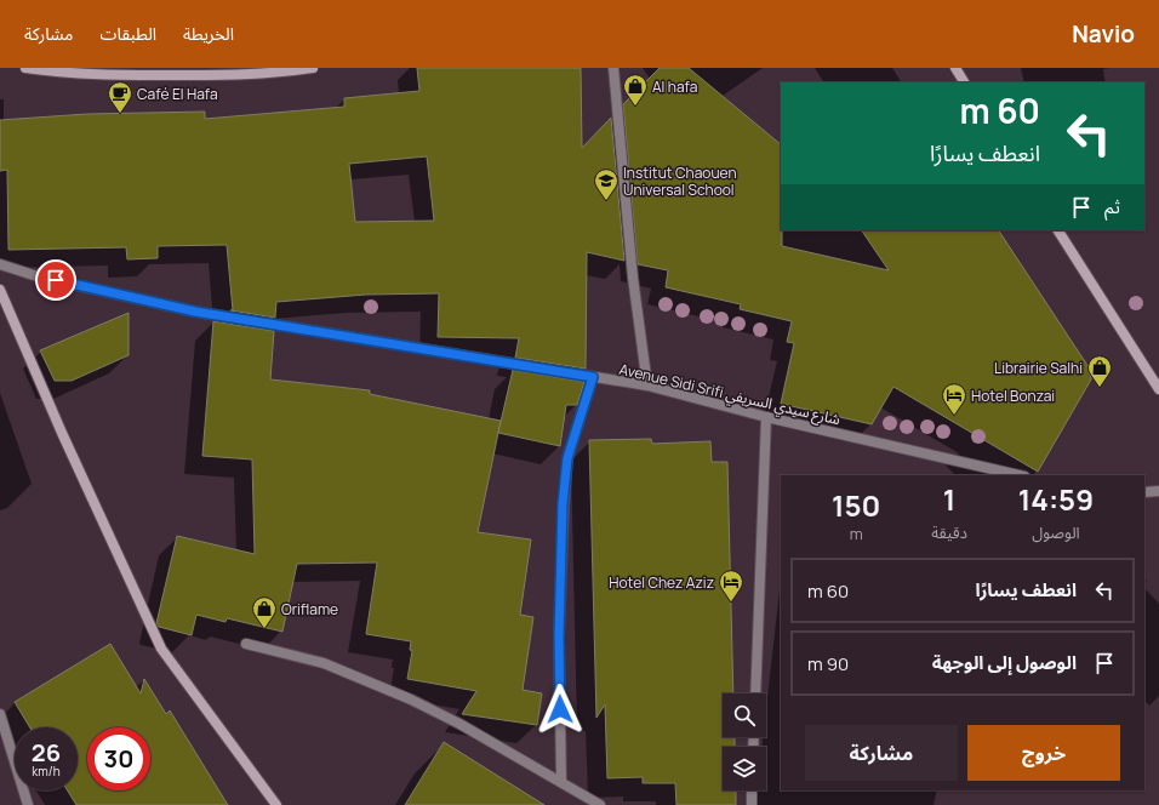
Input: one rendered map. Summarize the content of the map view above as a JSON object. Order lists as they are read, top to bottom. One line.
{"streets":{"street":["Avenue Sidi Srifi شارع سيدي السريفي"]},"places":{"shop":["Al hafa","Librairie Salhi","Oriflame"],"cafe":["Café El Hafa"],"school or university":["Institut Chaouen Universal School"],"hotel":["Hotel Bonzai","Hotel Chez Aziz"]},"page":{"header":"Navio","nav":["الخريطة","الطبقات","مشاركة"],"turn":["60 m","انعطف يسارًا"],"then":"ثم","eta":["14:59","الوصول","1","دقيقة","150","m"],"list":[{"name":"انعطف يسارًا","value":"60 m"},{"name":"الوصول إلى الوجهة","value":"90 m"}],"buttons":["خروج","مشاركة"],"speed":"26 km/h","limit":"30"}}
